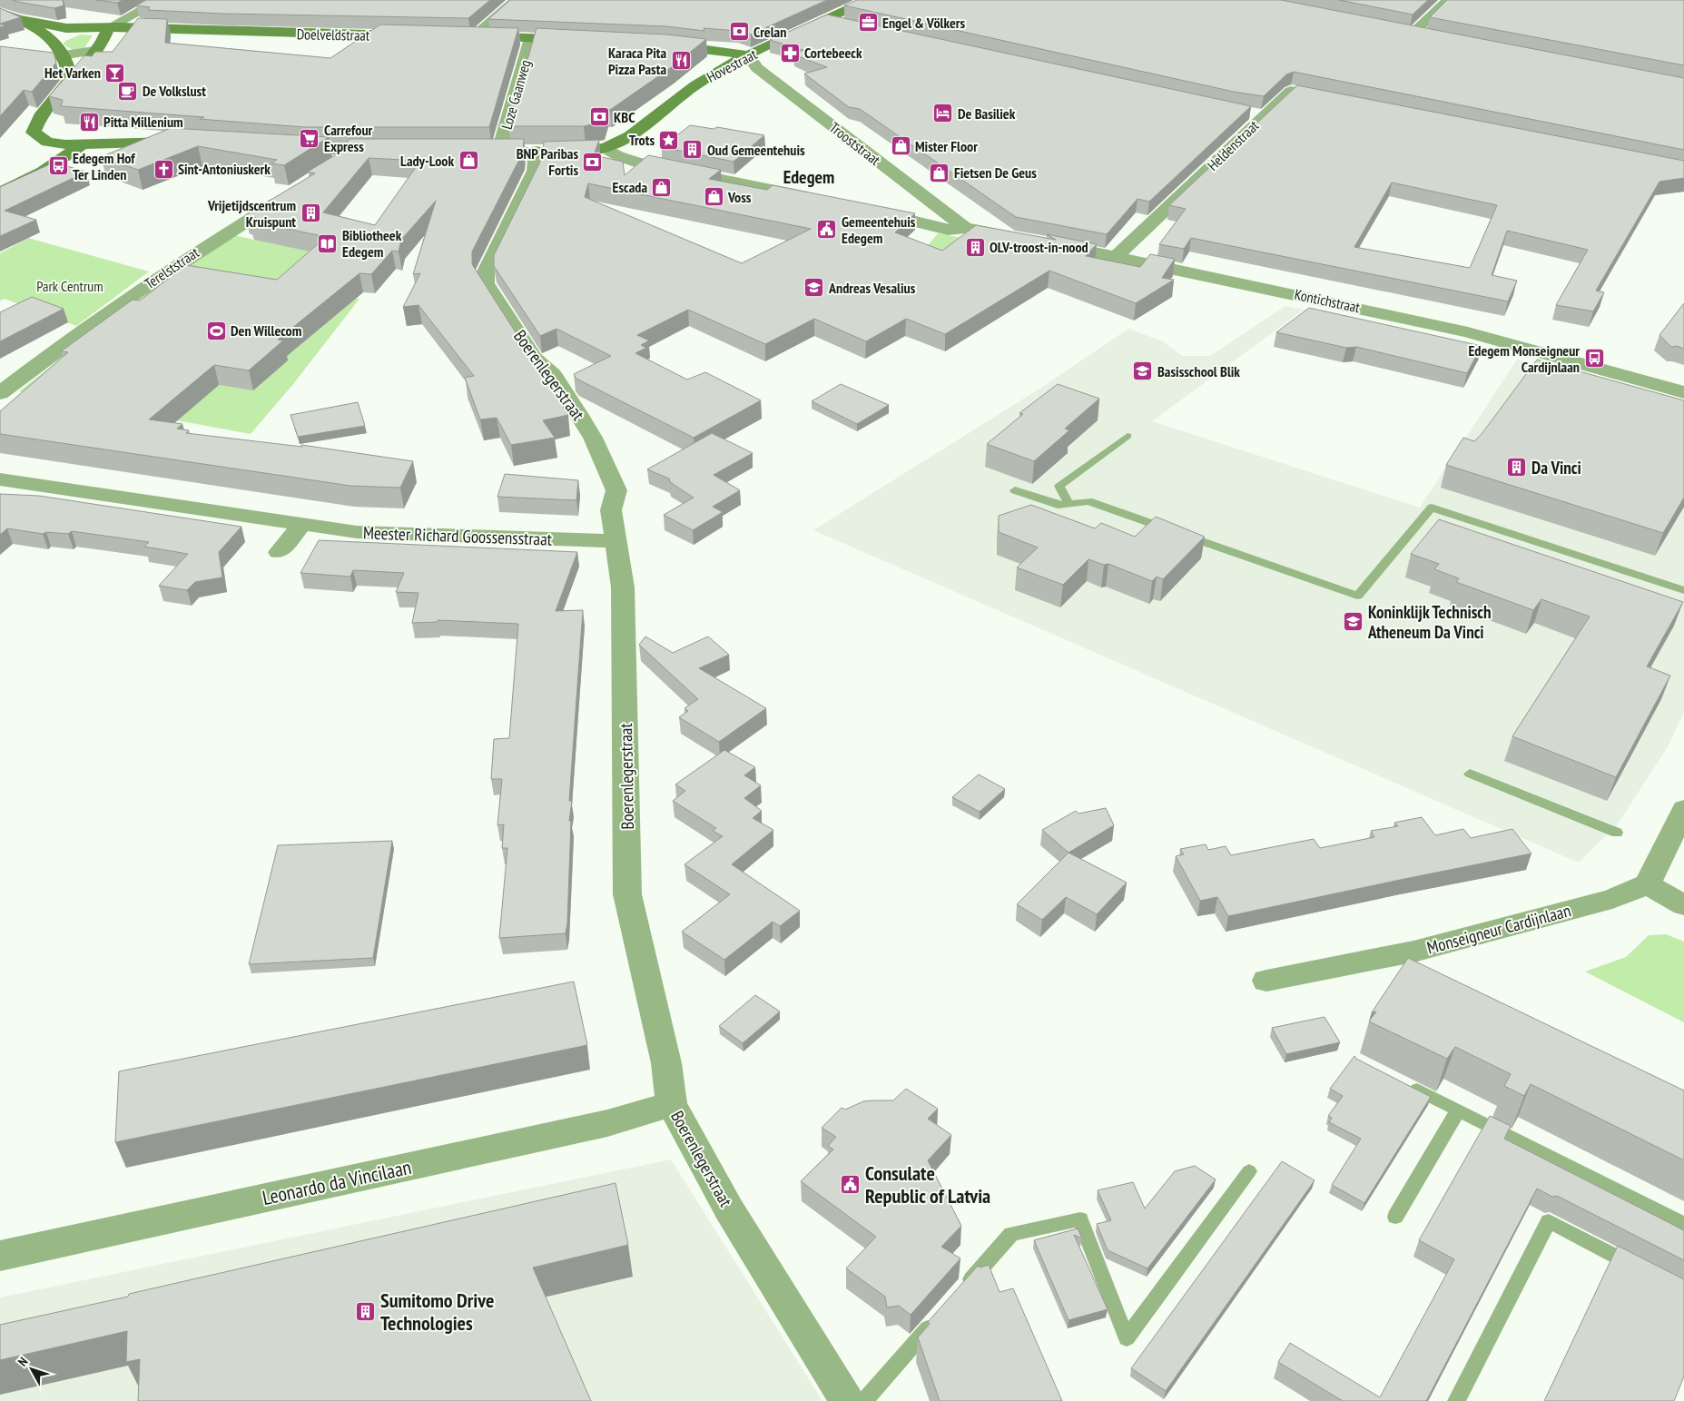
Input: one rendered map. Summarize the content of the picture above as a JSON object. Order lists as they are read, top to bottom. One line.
{"streets":{"street":["Doelveldstraat","Hovestraat","Loze Gaanweg","Trooststraat","Heldenstraat","Terelststraat","Kontichstraat","Boerenlegerstraat","Meester Richard Goossensstraat","Monseigneur Cardijnlaan","Leonardo da Vincilaan"]},"crossings":[["Hovestraat","Loze Gaanweg"],["Hovestraat","Trooststraat"],["Hovestraat","Boerenlegerstraat"],["Heldenstraat","Kontichstraat"],["Boerenlegerstraat","Meester Richard Goossensstraat"],["Boerenlegerstraat","Leonardo da Vincilaan"]],"districts":["Edegem"],"parks":["Park Centrum"],"places":{"office":["Engel & Völkers"],"bank":["Crelan","KBC","BNP Paribas Fortis"],"pharmacy":["Cortebeeck"],"restaurant":["Karaca Pita Pizza Pasta","Pitta Millenium"],"bar":["Het Varken"],"cafe":["De Volkslust"],"hotel":["De Basiliek"],"supermarket":["Carrefour Express"],"place":["Trots"],"shop":["Mister Floor","Lady-Look","Fietsen De Geus","Escada","Voss"],"building":["Oud Gemeentehuis","Vrijetijdscentrum Kruispunt","OLV-troost-in-nood","Da Vinci","Sumitomo Drive Technologies"],"bus stop":["Edegem Hof Ter Linden","Edegem Monseigneur Cardijnlaan"],"church":["Sint-Antoniuskerk"],"public building":["Gemeentehuis Edegem","Consulate Republic of Latvia"],"library":["Bibliotheek Edegem"],"school or university":["Andreas Vesalius","Basisschool Blik","Koninklijk Technisch Atheneum Da Vinci"],"sports":["Den Willecom"]},"north":"top left"}
